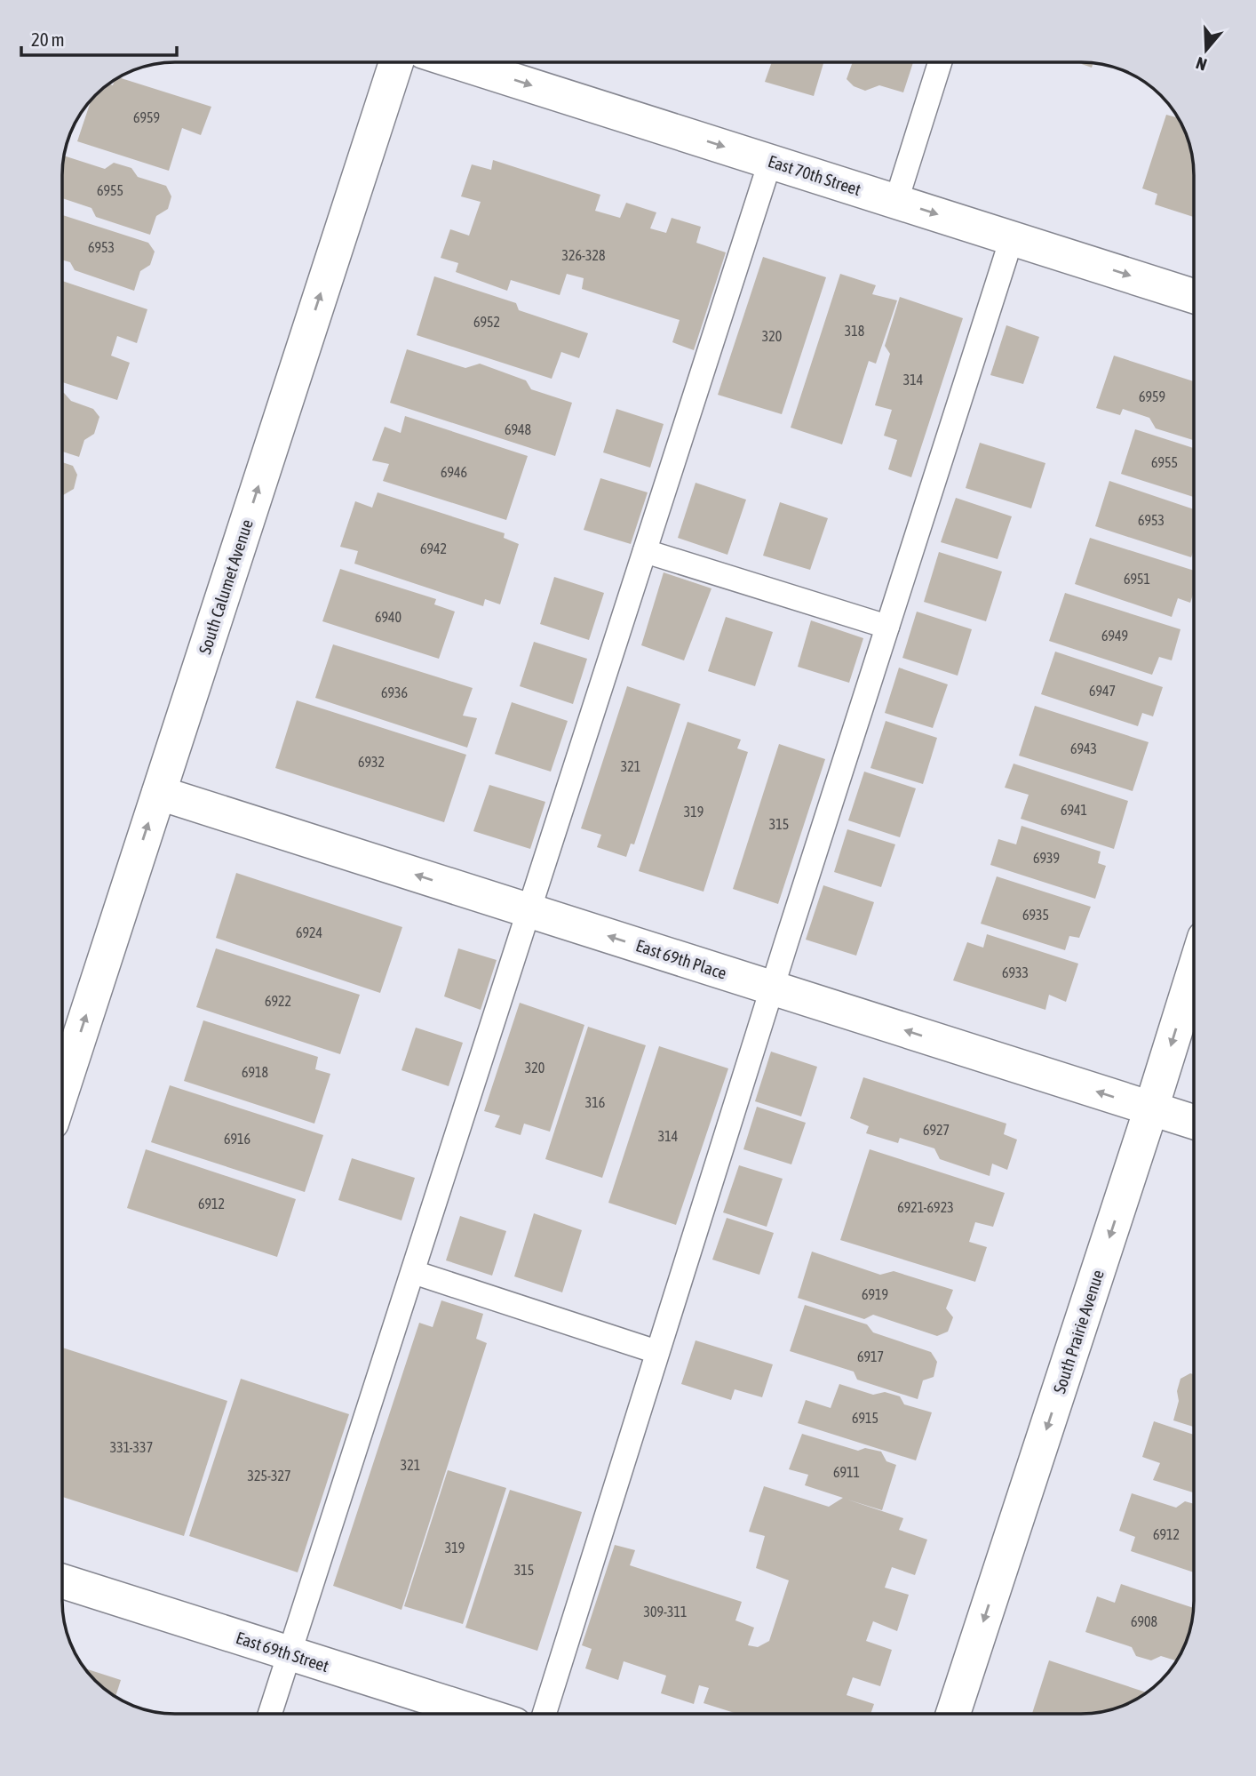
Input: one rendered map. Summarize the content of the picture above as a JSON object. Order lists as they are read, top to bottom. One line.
{"streets":{"street":["East 70th Street","South Calumet Avenue","East 69th Place","South Prairie Avenue","East 69th Street"]},"crossings":[["South Calumet Avenue","East 69th Place"],["East 69th Place","South Prairie Avenue"]],"one_way":["East 70th Street","South Calumet Avenue","East 69th Place","South Prairie Avenue"],"house_numbers":["6959","6955","6953","326-328","6952","318","320","314","6959","6948","6955","6946","6953","6942","6951","6940","6949","6947","6936","6943","6932","321","6941","319","315","6939","6935","6924","6933","6922","320","6918","316","6927","314","6916","6912","6921-6923","6919","6917","6915","331-337","321","6911","325-327","6912","319","315","309-311","6908"],"scale_bar":"20 m","north":"bottom"}
